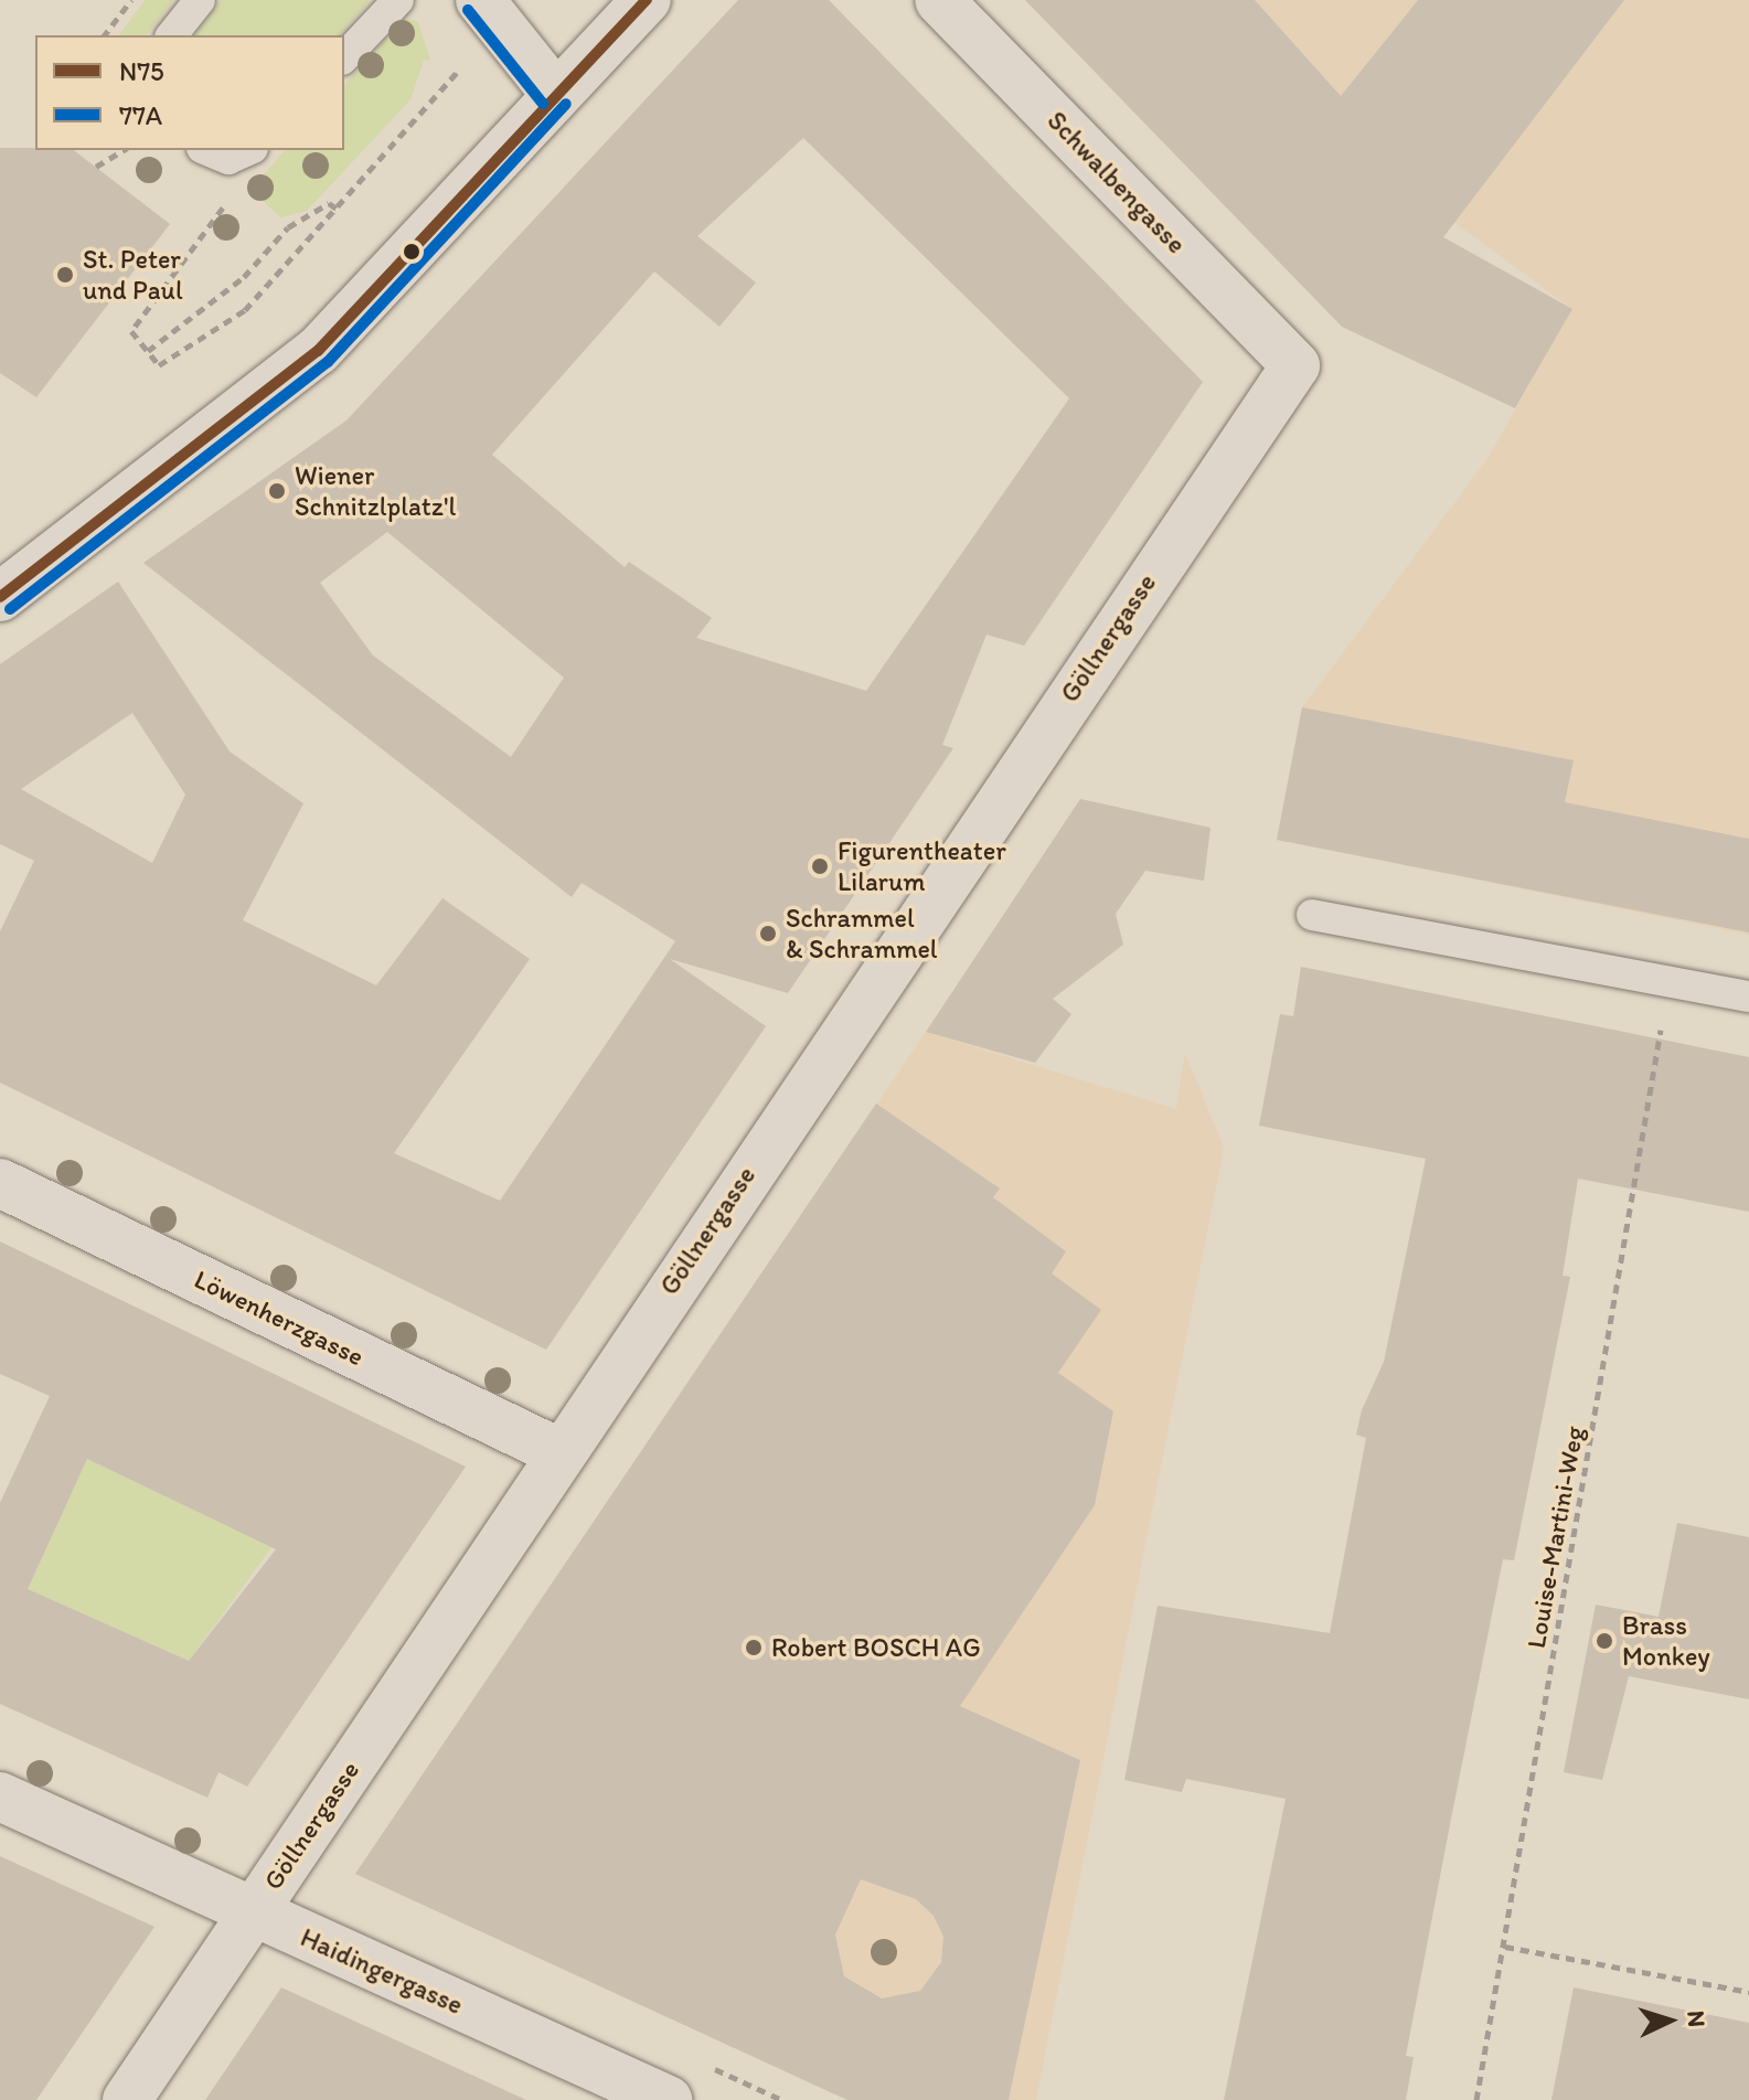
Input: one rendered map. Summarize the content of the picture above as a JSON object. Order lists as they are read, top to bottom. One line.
{"streets":{"street":["Schwalbengasse","Göllnergasse","Löwenherzgasse","Haidingergasse"],"path":["Louise-Martini-Weg"]},"crossings":[["Schwalbengasse","Göllnergasse"],["Göllnergasse","Löwenherzgasse"],["Göllnergasse","Haidingergasse"]],"places":["St. Peter und Paul","Wiener Schnitzlplatz'l","Figurentheater Lilarum","Schrammel & Schrammel","Brass Monkey","Robert BOSCH AG"],"lines":["transit line N75","transit line 77A"],"legend":["N75","77A"],"north":"right"}
